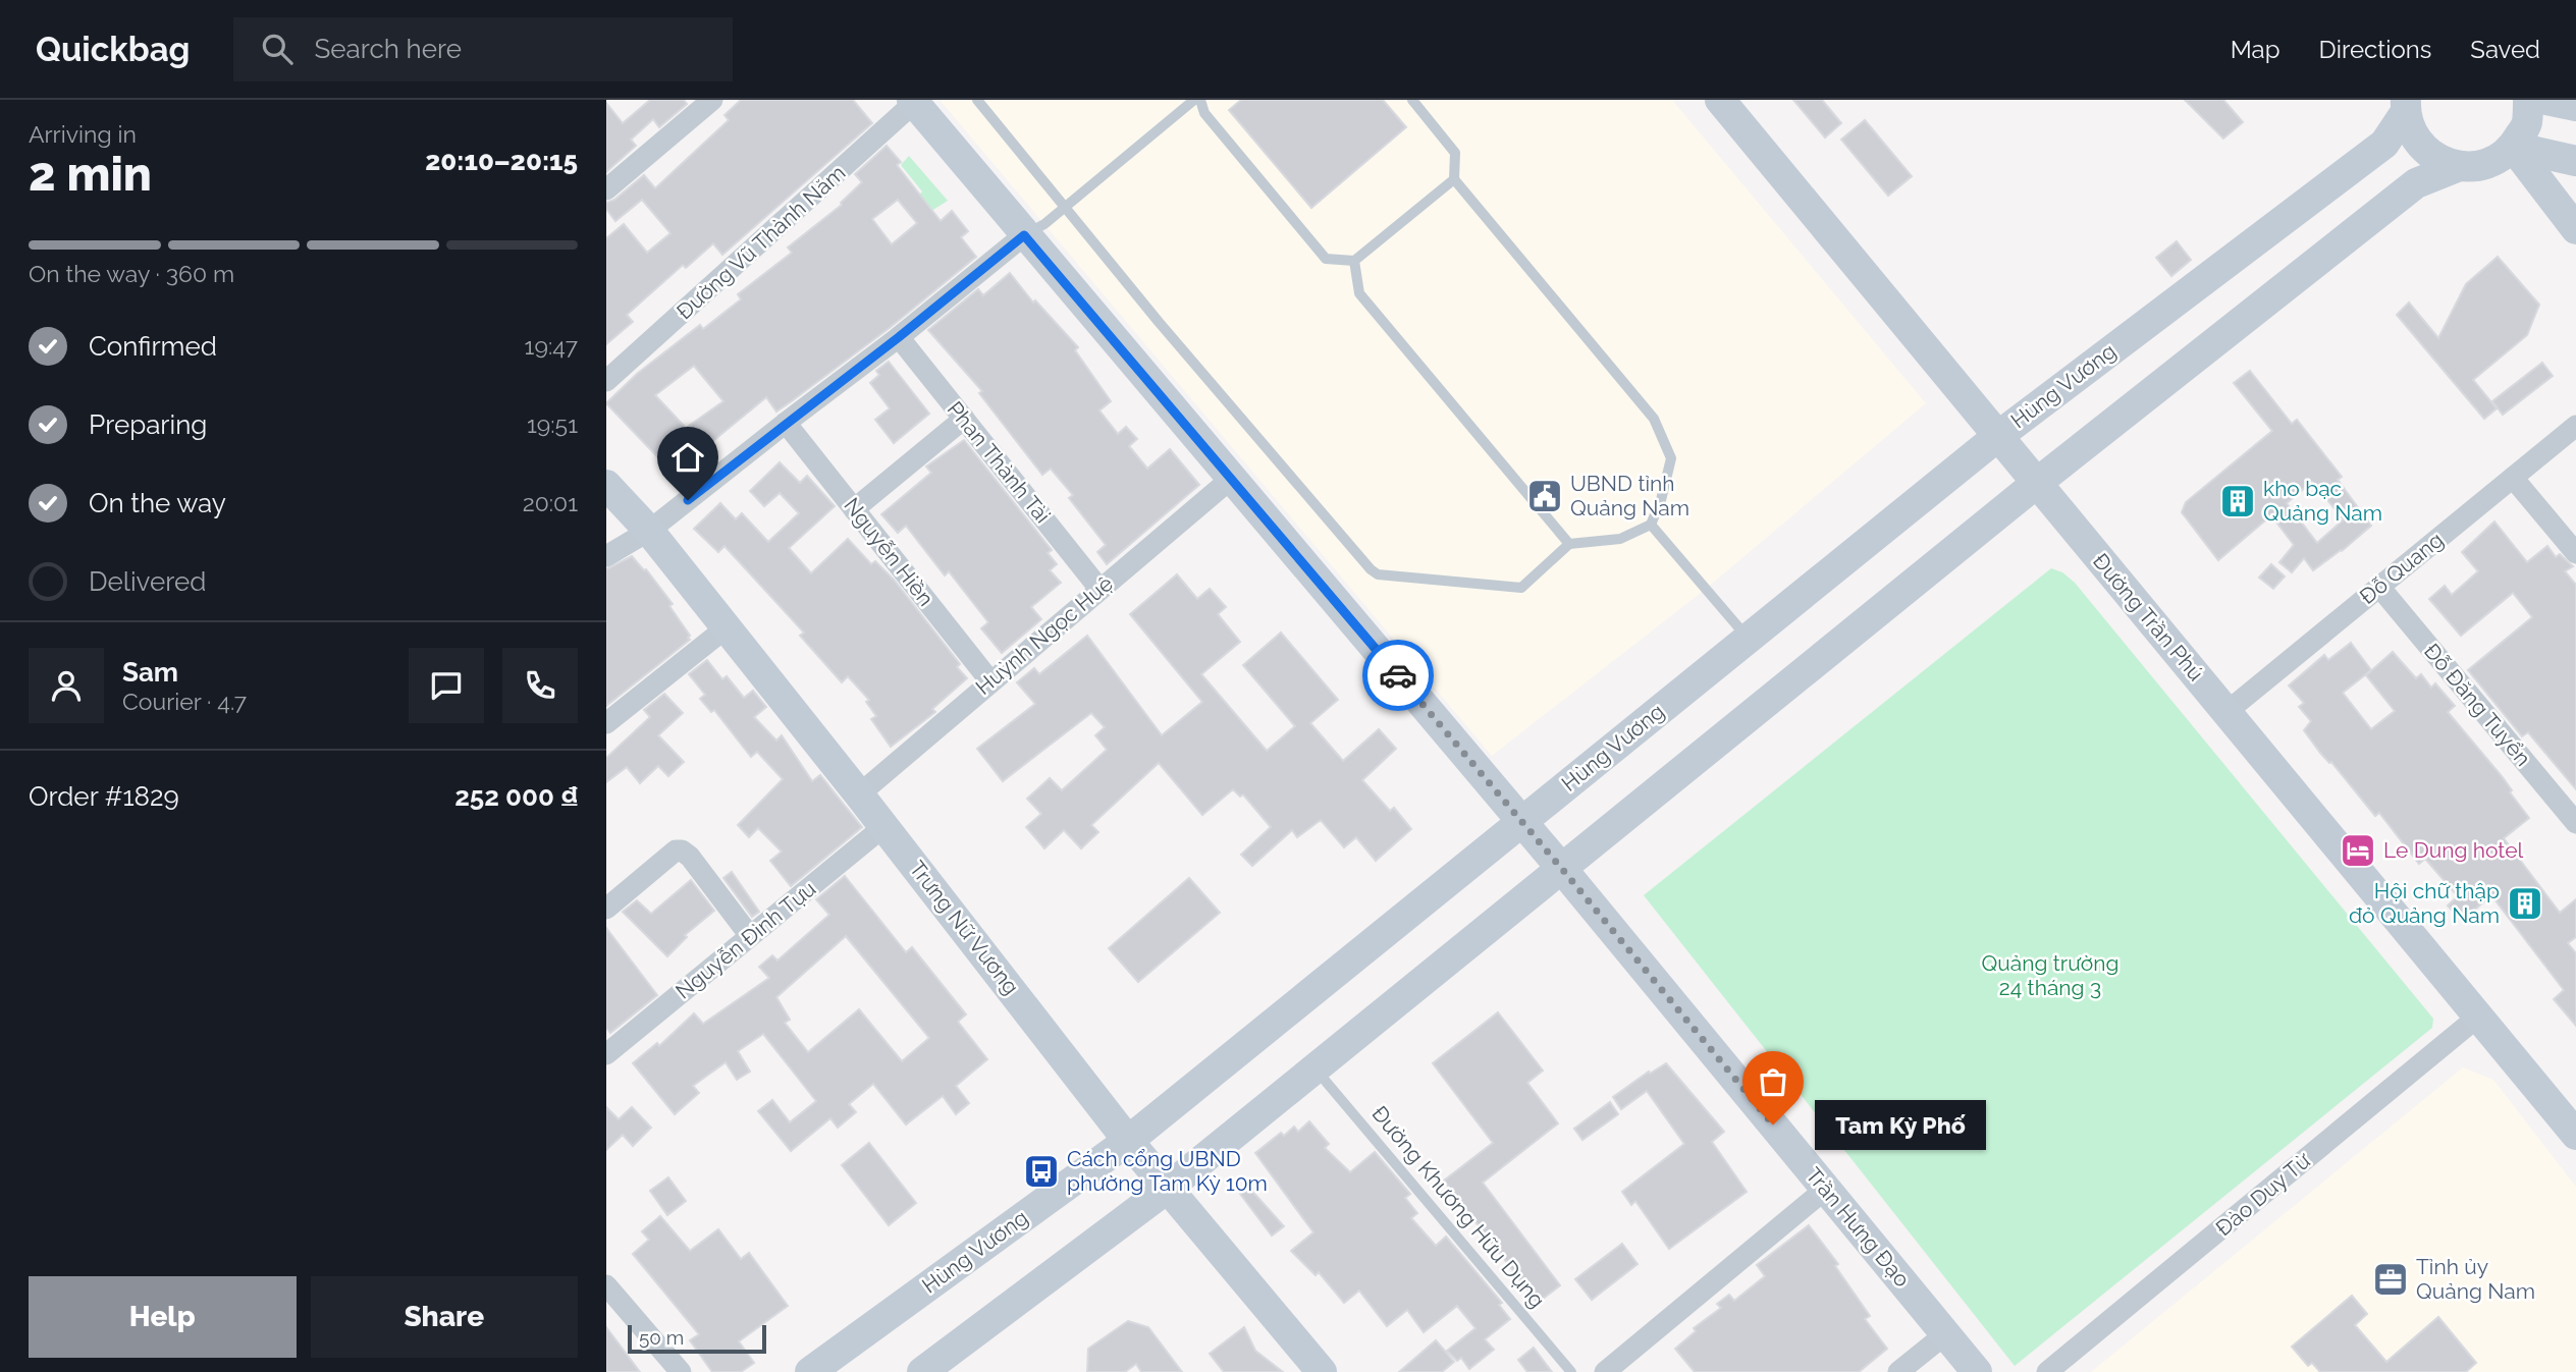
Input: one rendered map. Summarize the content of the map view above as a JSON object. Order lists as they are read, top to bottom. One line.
{"streets":{"main road":["Hùng Vương","Đường Trần Phú","Trưng Nữ Vương","Trần Hưng Đạo"],"street":["Đường Vũ Thành Năm","Phan Thành Tài","Nguyễn Hiền","Đỗ Quang","Huỳnh Ngọc Huệ","Đỗ Đăng Tuyển","Nguyễn Đình Tựu","Đào Duy Từ"],"lane":["Đường Khương Hữu Dụng"]},"crossings":[["Đường Vũ Thành Năm","Trần Hưng Đạo"],["Hùng Vương","Đường Trần Phú"],["Hùng Vương","Trưng Nữ Vương"],["Hùng Vương","Trần Hưng Đạo"],["Phan Thành Tài","Huỳnh Ngọc Huệ"],["Nguyễn Hiền","Huỳnh Ngọc Huệ"],["Đỗ Quang","Đường Trần Phú"],["Đỗ Quang","Đỗ Đăng Tuyển"],["Đường Trần Phú","Đào Duy Từ"],["Huỳnh Ngọc Huệ","Trưng Nữ Vương"],["Huỳnh Ngọc Huệ","Trần Hưng Đạo"],["Trưng Nữ Vương","Nguyễn Đình Tựu"]],"parks":["Quảng trường 24 tháng 3"],"places":{"public building":["UBND tỉnh Quảng Nam"],"building":["kho bạc Quảng Nam","Hội chữ thập đỏ Quảng Nam"],"hotel":["Le Dung hotel"],"other":["Tam Kỳ Phố"],"bus stop":["Cách cổng UBND phường Tam Kỳ 10m"],"office":["Tỉnh ủy Quảng Nam"]},"scale_bar":"50 m","page":{"header":"Quickbag","search":"Search here","nav":["Map","Directions","Saved"],"heading":["2 min","Arriving in","20:10–20:15"],"panel":["Sam","Courier · 4.7","Order #1829","252 000 ₫"],"bar":"On the way · 360 m","list":[["Confirmed","19:47"],["Preparing","19:51"],["On the way","20:01"],"Delivered"],"bubble":"Tam Kỳ Phố","buttons":["Help","Share"],"scale":"50 m"}}
